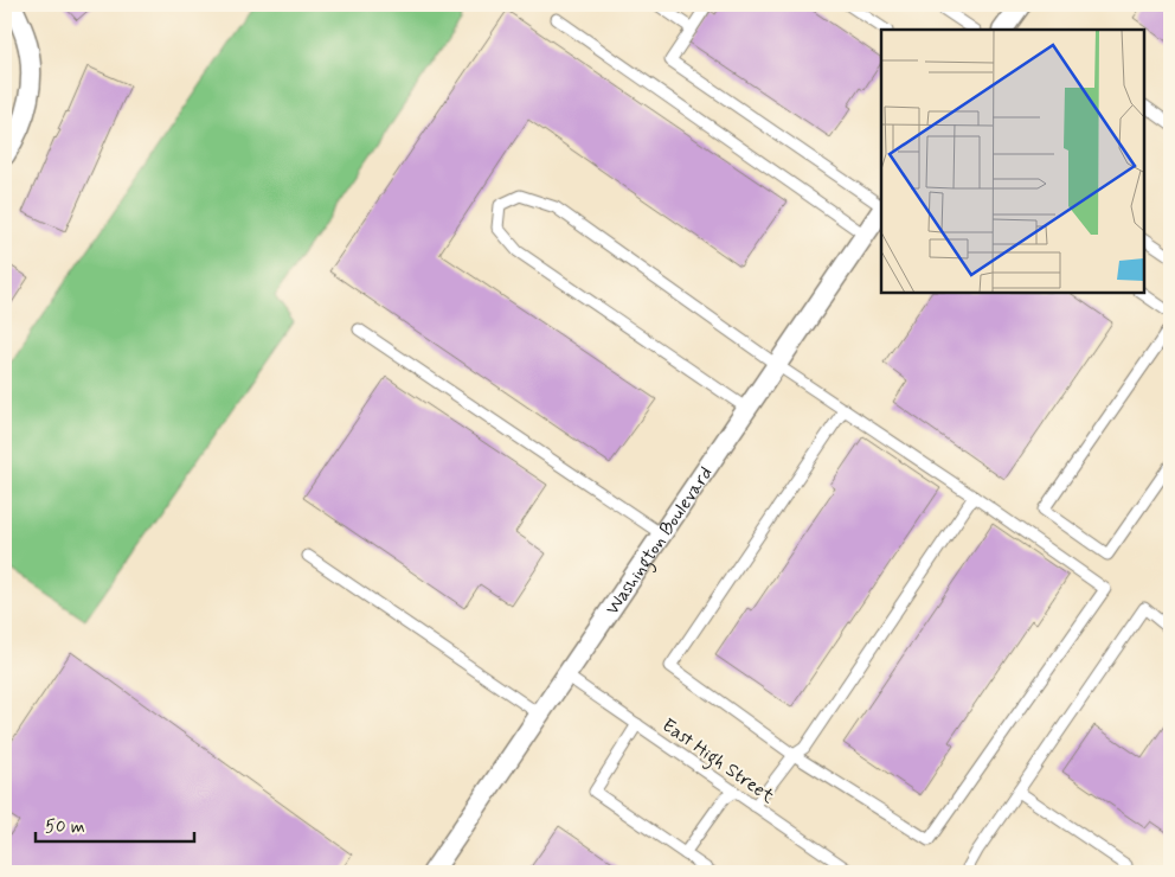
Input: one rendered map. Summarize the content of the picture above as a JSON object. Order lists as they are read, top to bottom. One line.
{"streets":{"street":["Washington Boulevard"],"lane":["East High Street"]},"crossings":[["Washington Boulevard","East High Street"]],"scale_bar":"50 m"}
